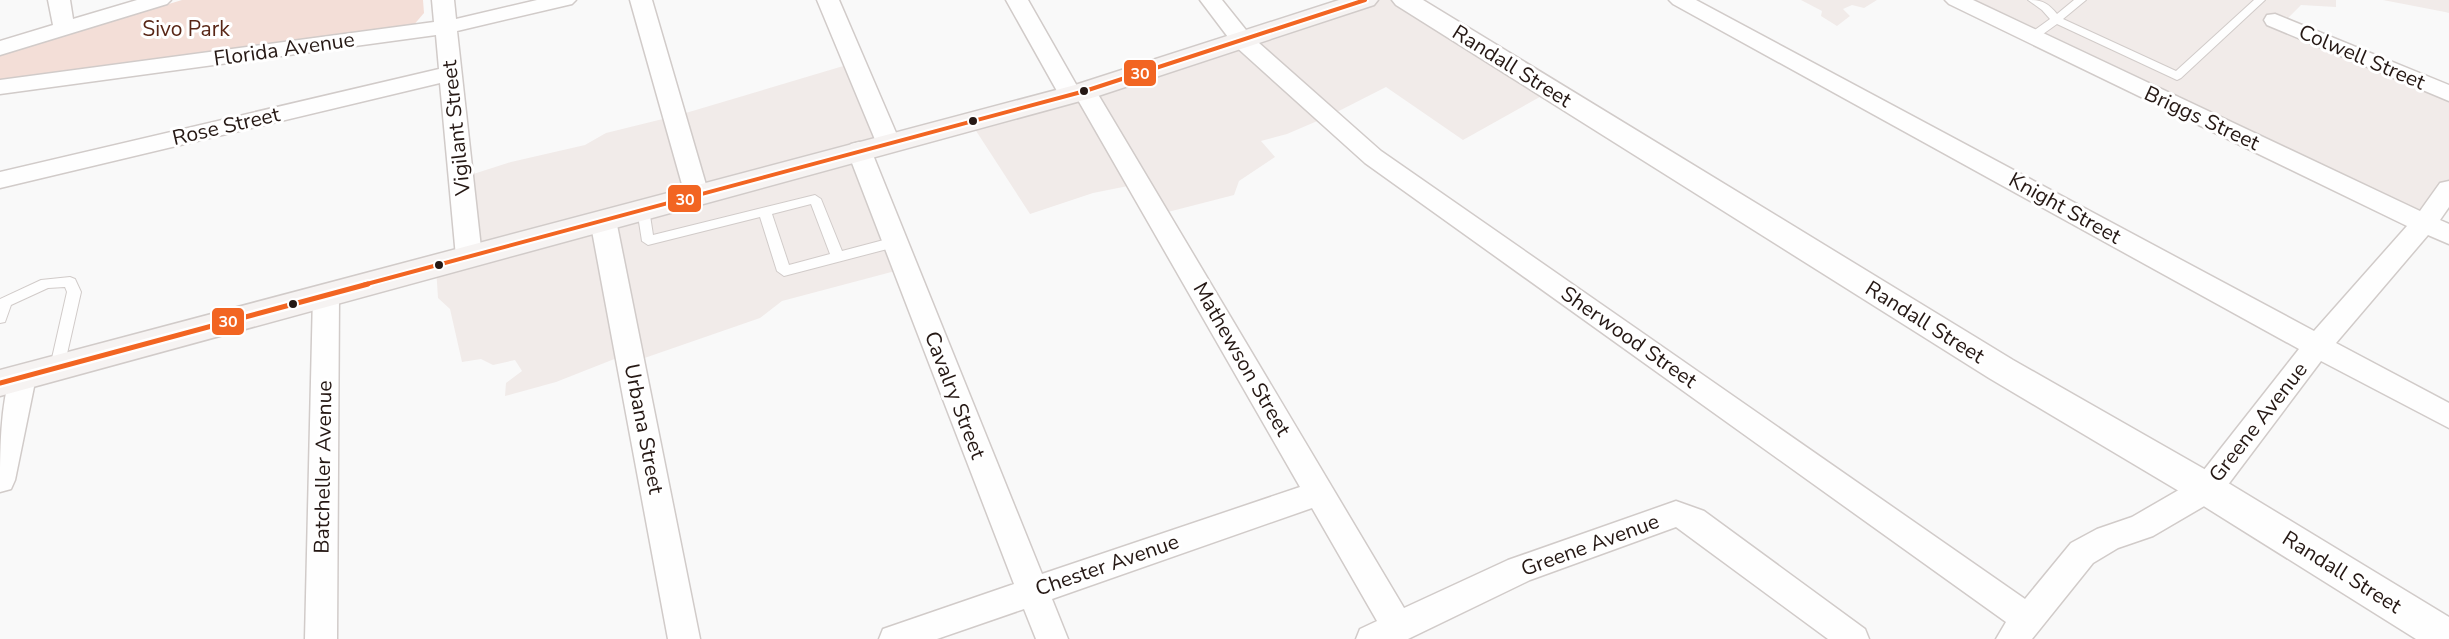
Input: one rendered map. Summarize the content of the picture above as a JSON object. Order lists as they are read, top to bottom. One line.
{"streets":{"street":["Florida Avenue","Colwell Street","Randall Street","Briggs Street","Rose Street","Vigilant Street","Knight Street","Sherwood Street","Mathewson Street","Cavalry Street","Greene Avenue","Urbana Street","Batcheller Avenue","Chester Avenue"]},"crossings":[["Florida Avenue","Vigilant Street"],["Randall Street","Greene Avenue"],["Briggs Street","Greene Avenue"],["Rose Street","Vigilant Street"],["Knight Street","Greene Avenue"],["Sherwood Street","Greene Avenue"],["Mathewson Street","Greene Avenue"],["Mathewson Street","Chester Avenue"],["Cavalry Street","Chester Avenue"]],"parks":["Sivo Park"],"lines":["transit line 30"]}
